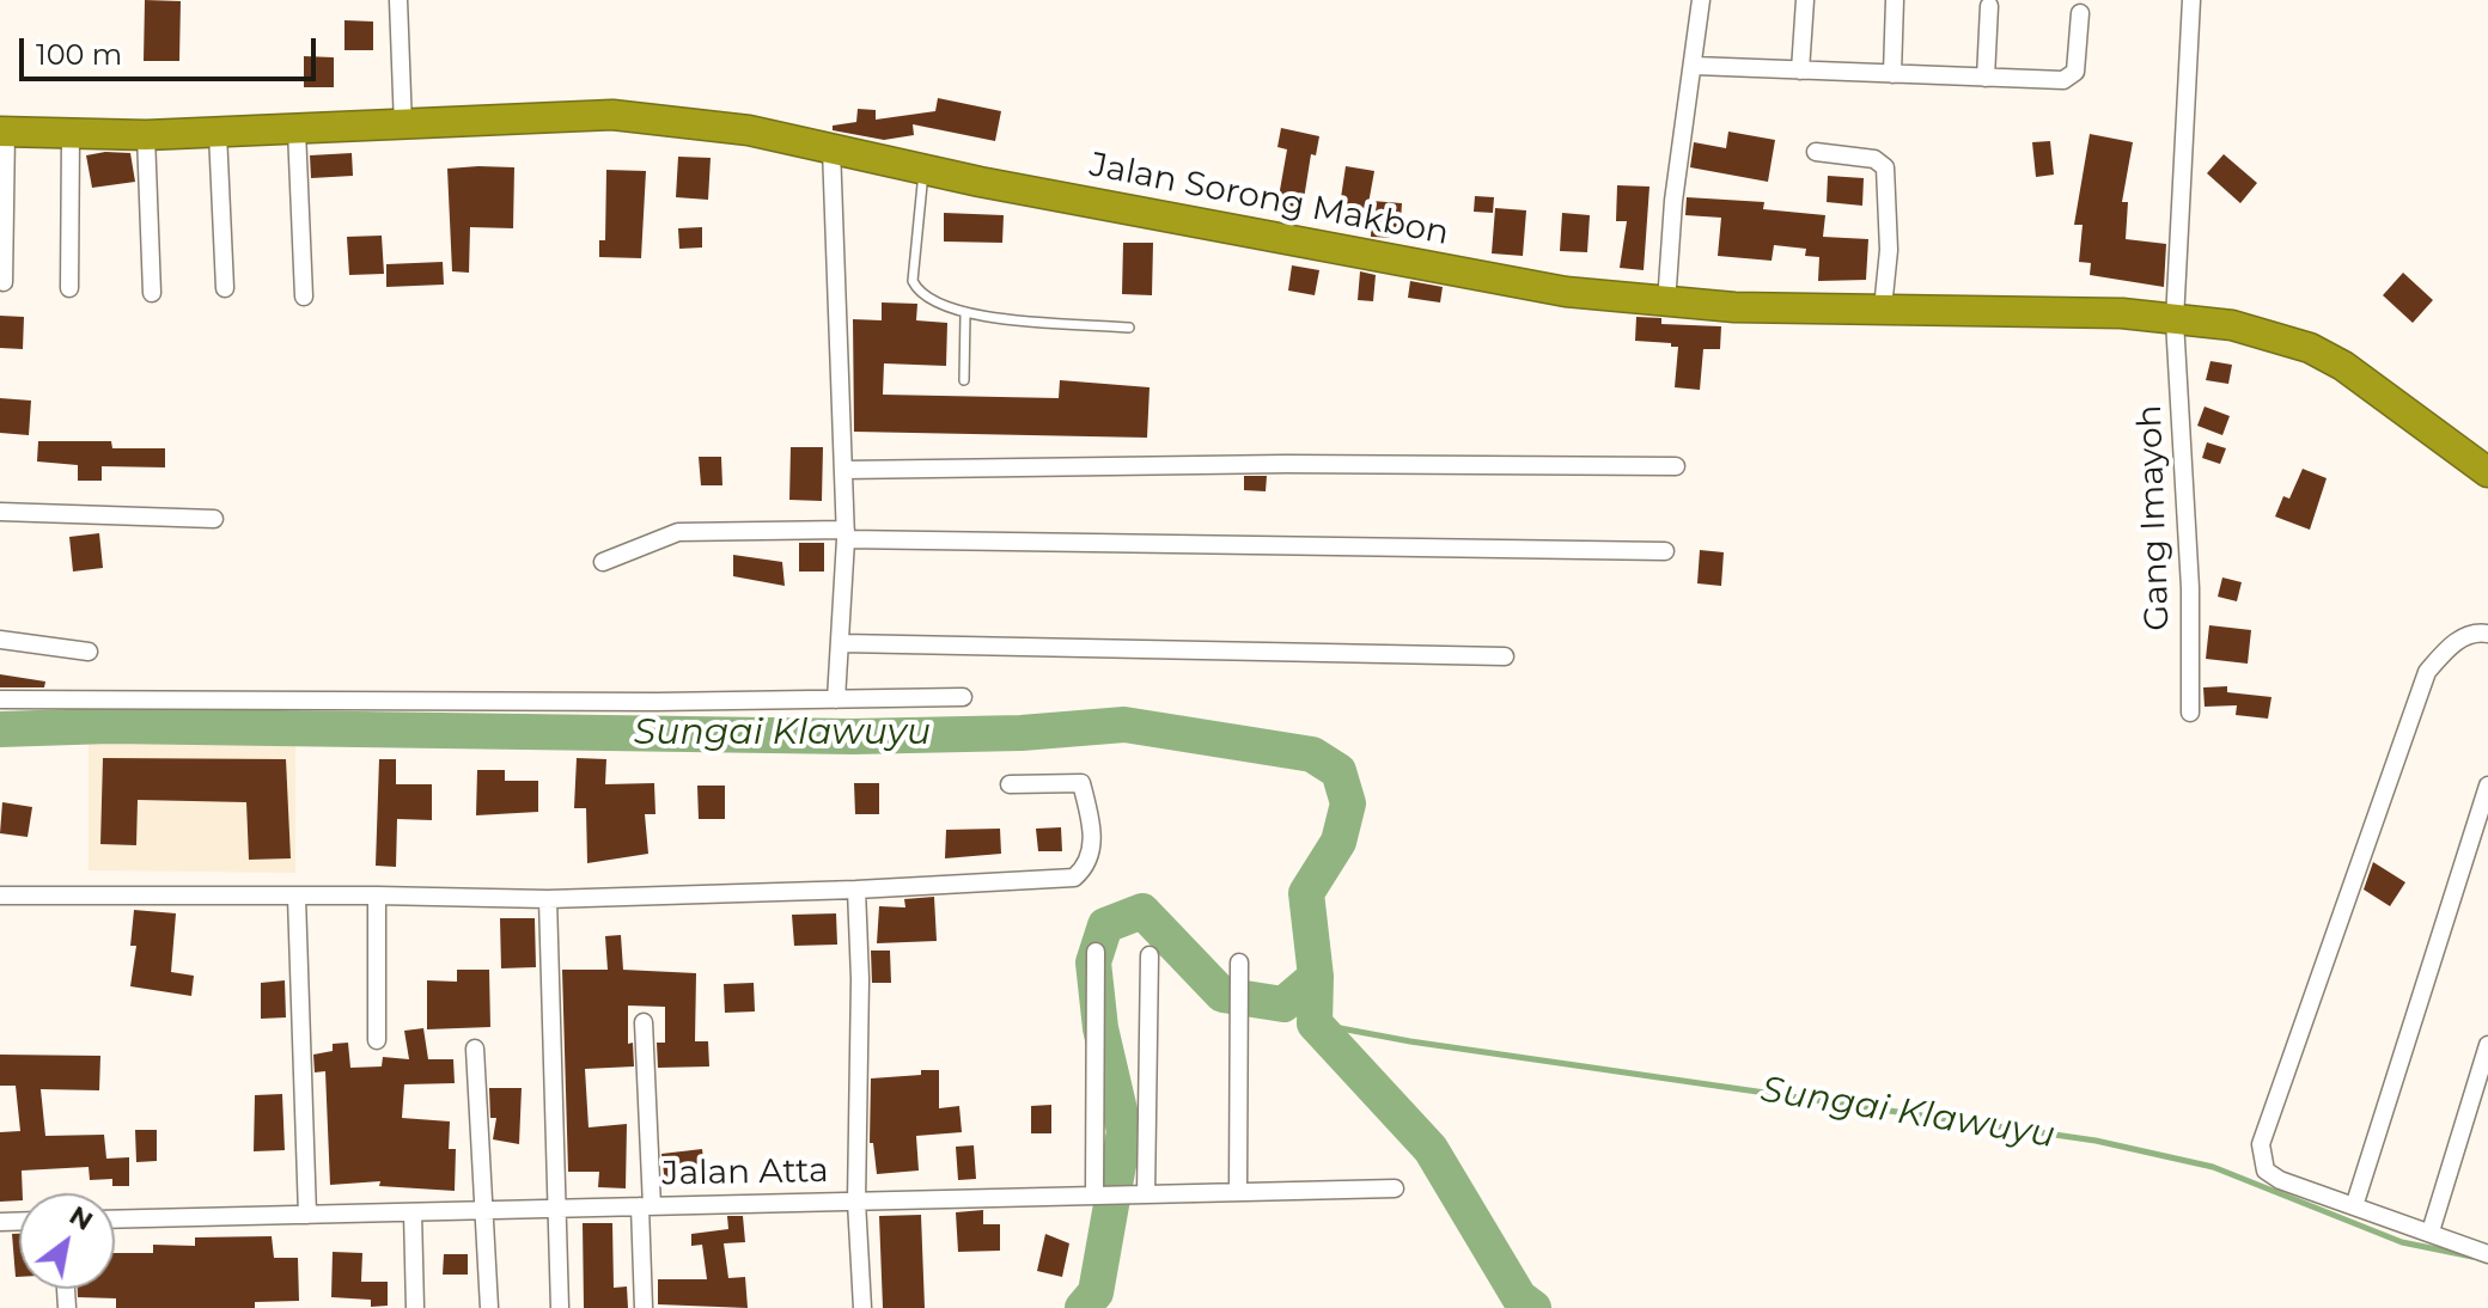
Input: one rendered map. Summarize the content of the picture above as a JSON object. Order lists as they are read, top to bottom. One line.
{"streets":{"highway":["Jalan Sorong Makbon"],"street":["Gang Imayoh","Jalan Atta"]},"crossings":[["Jalan Sorong Makbon","Gang Imayoh"]],"water":["Sungai Klawuyu"],"scale_bar":"100 m","north":"top right"}
